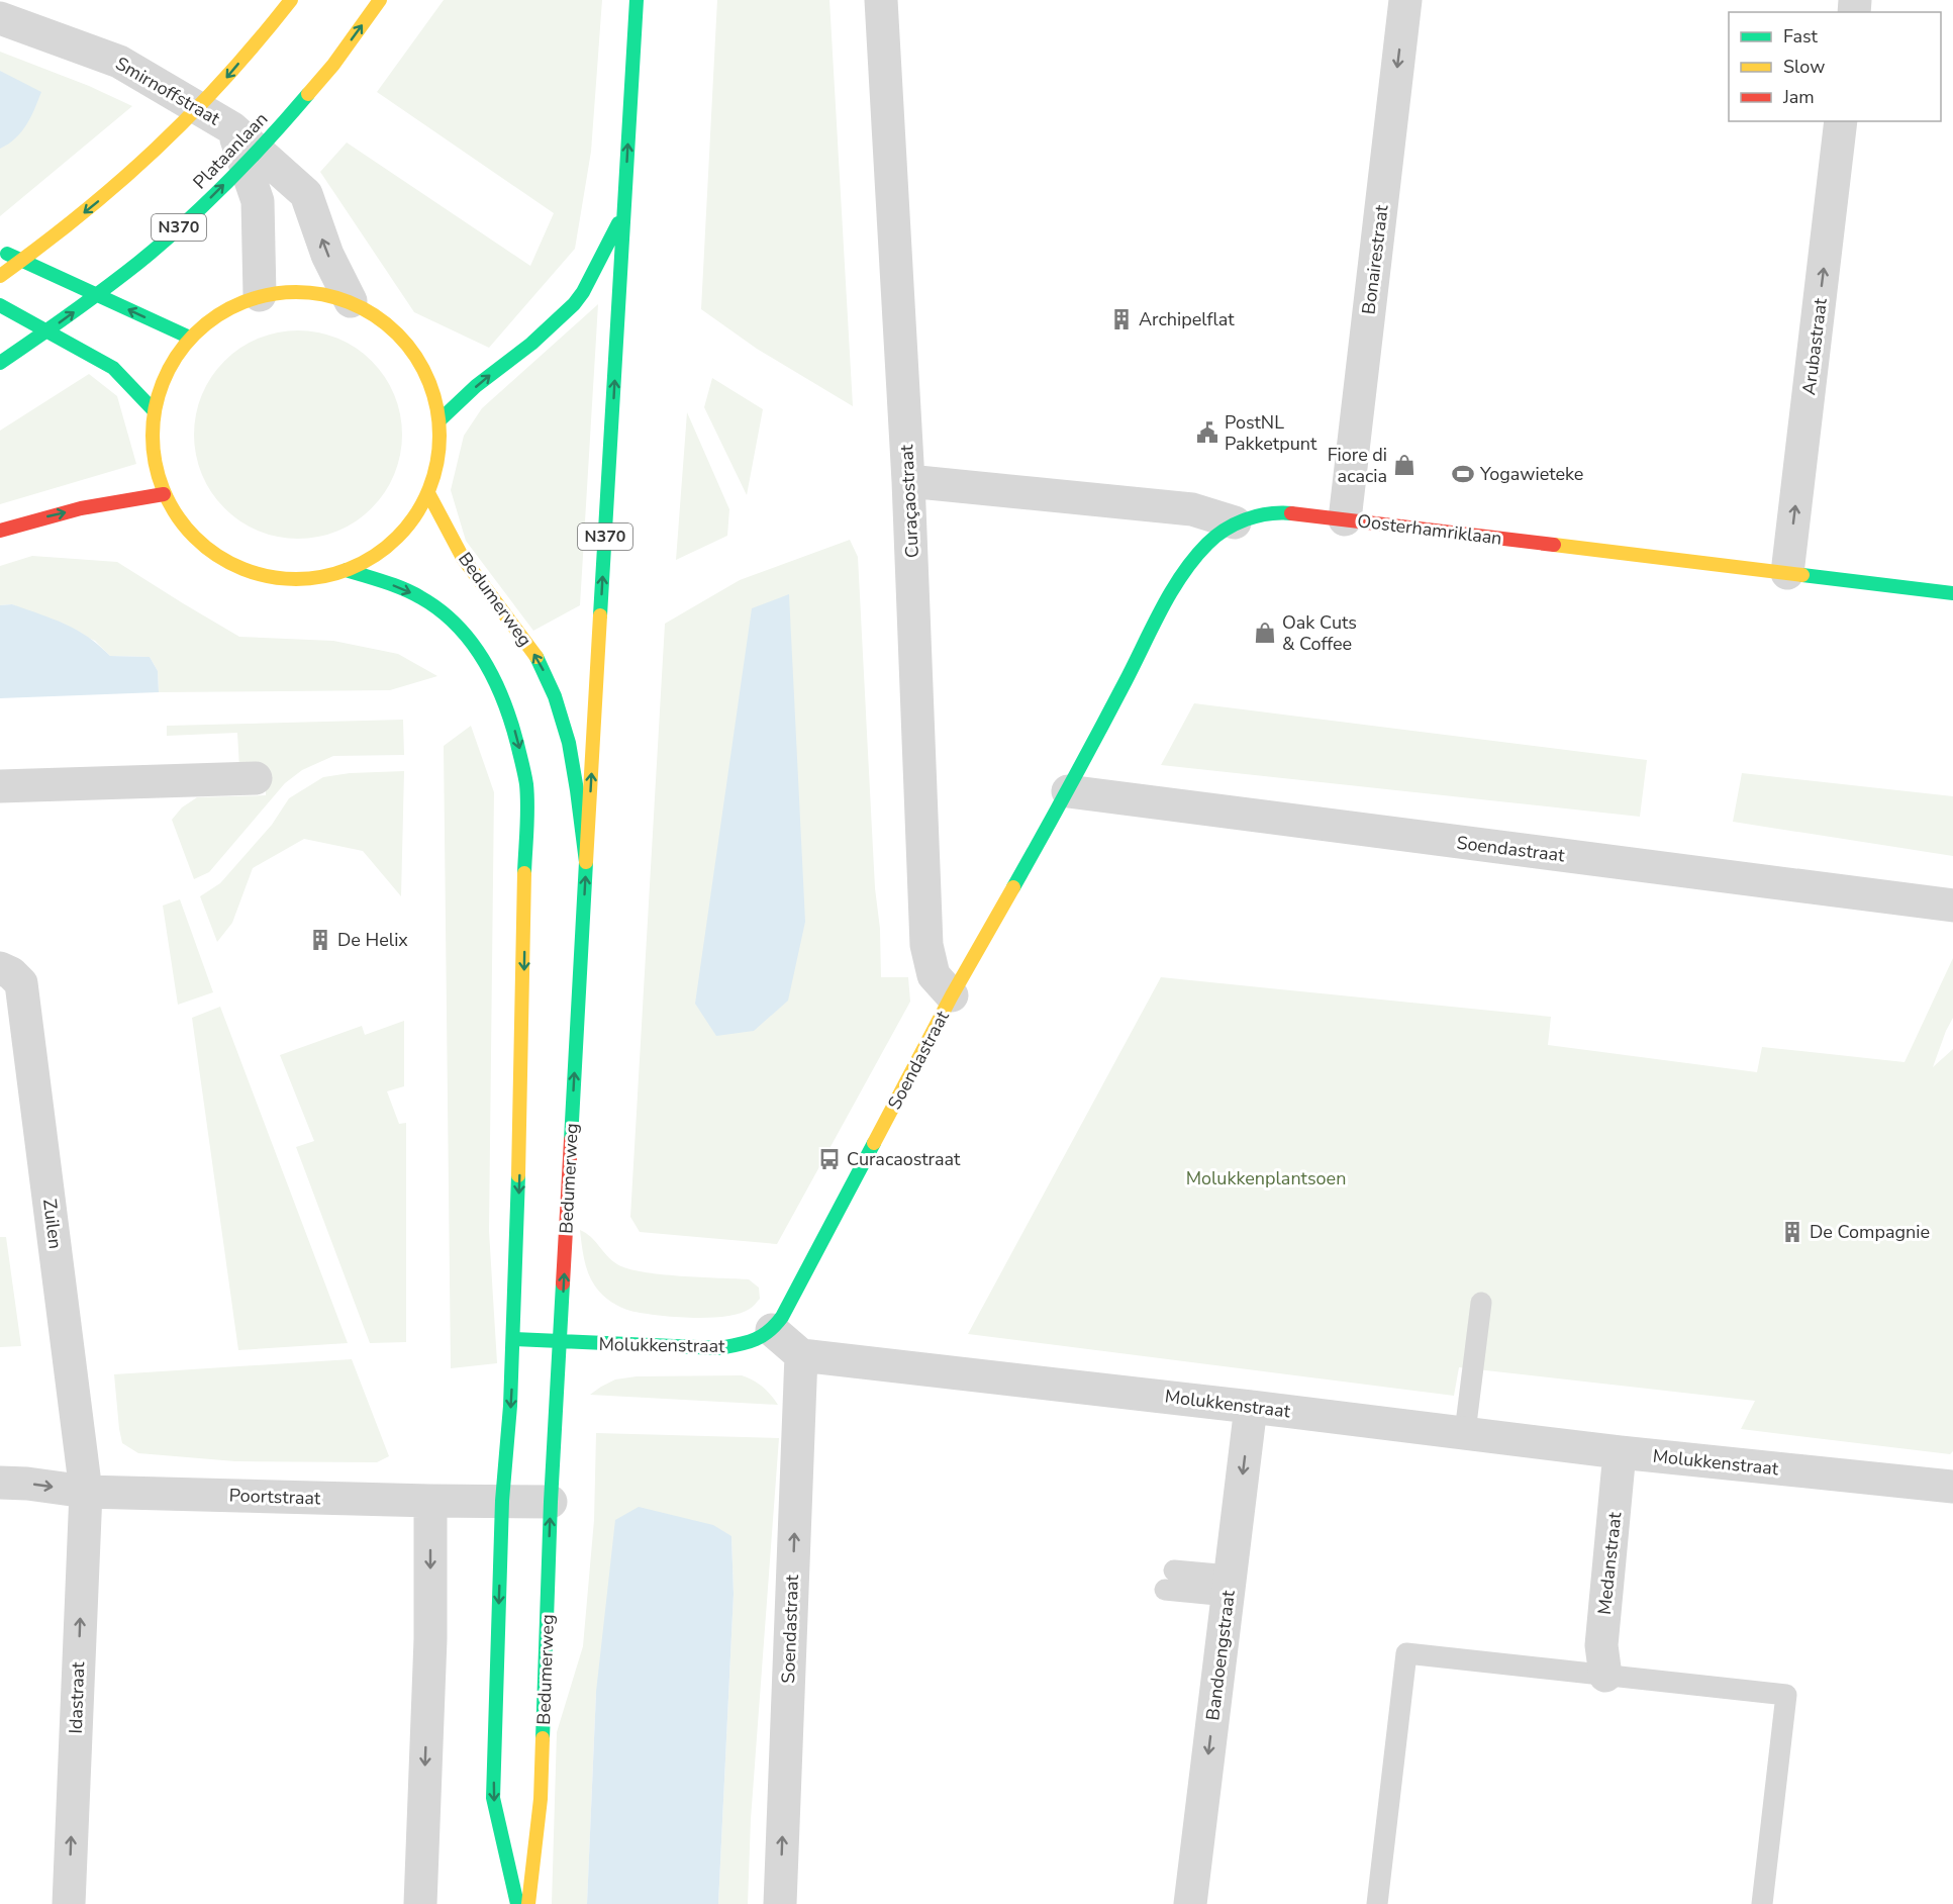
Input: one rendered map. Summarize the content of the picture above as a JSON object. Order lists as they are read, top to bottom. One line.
{"streets":{"main road":["Plataanlaan","N370","Oosterhamriklaan","Bedumerweg","Soendastraat","Molukkenstraat"],"street":["Smirnoffstraat","Bonairestraat","Arubastraat","Curaçaostraat","Zuilen","Poortstraat","Medanstraat","Bandoengstraat","Idastraat"]},"crossings":[["N370","Bedumerweg"],["Bonairestraat","Oosterhamriklaan"],["Arubastraat","Oosterhamriklaan"],["Curaçaostraat","Soendastraat"],["Oosterhamriklaan","Soendastraat"],["Bedumerweg","Molukkenstraat"],["Bedumerweg","Poortstraat"],["Soendastraat","Molukkenstraat"],["Zuilen","Poortstraat"],["Zuilen","Idastraat"],["Molukkenstraat","Medanstraat"],["Molukkenstraat","Bandoengstraat"],["Poortstraat","Idastraat"]],"one_way":["Bonairestraat","Arubastraat","Bandoengstraat","Idastraat"],"parks":["Molukkenplantsoen"],"places":{"building":["Archipelflat","De Helix","De Compagnie"],"public building":["PostNL Pakketpunt"],"shop":["Fiore di acacia","Oak Cuts & Coffee"],"sports":["Yogawieteke"],"bus stop":["Curacaostraat"]},"legend":["Fast","Slow","Jam"]}
